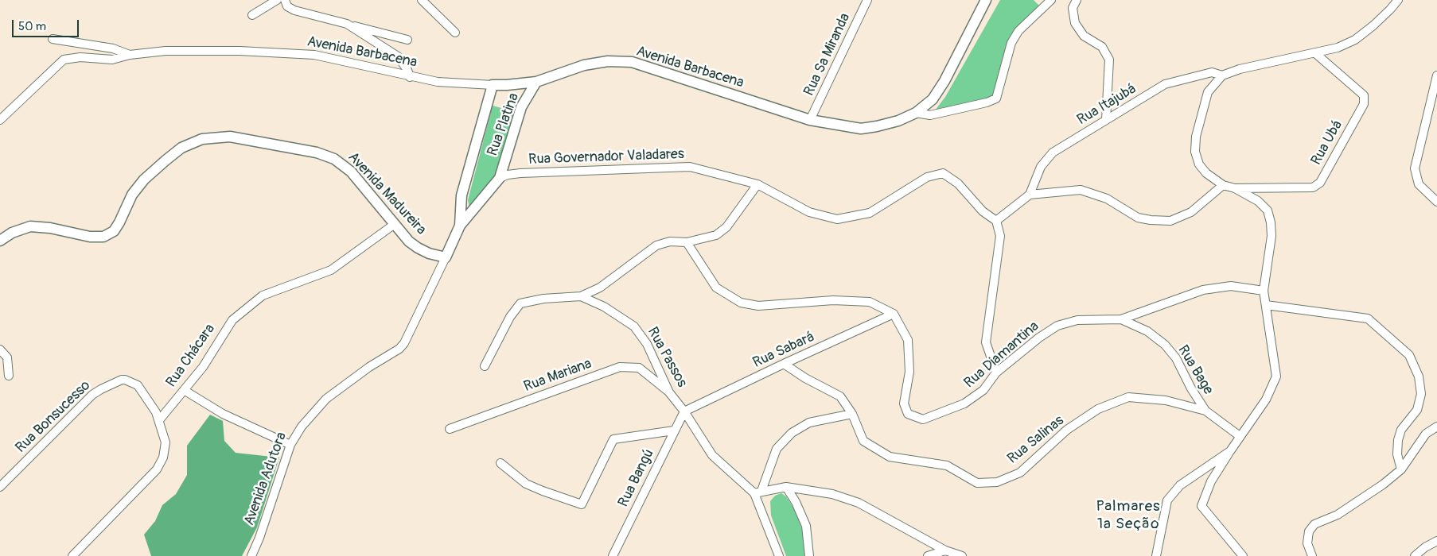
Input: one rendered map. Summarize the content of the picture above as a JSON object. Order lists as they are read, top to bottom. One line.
{"streets":{"street":["Avenida Barbacena","Rua Sa Miranda","Rua Itajubá","Rua Platina","Rua Ubá","Rua Governador Valadares","Avenida Madureira","Rua Sabará","Rua Diamantina","Rua Chácara","Rua Passos","Rua Bage","Rua Mariana","Rua Bonsucesso","Rua Salinas","Rua Bangú","Avenida Adutora"]},"crossings":[["Avenida Barbacena","Rua Sa Miranda"],["Avenida Barbacena","Rua Platina"],["Rua Platina","Rua Governador Valadares"],["Rua Platina","Avenida Adutora"],["Rua Governador Valadares","Avenida Adutora"],["Avenida Madureira","Rua Chácara"],["Avenida Madureira","Avenida Adutora"],["Rua Sabará","Rua Diamantina"],["Rua Sabará","Rua Passos"],["Rua Sabará","Rua Salinas"],["Rua Sabará","Rua Bangú"],["Rua Diamantina","Rua Bage"],["Rua Chácara","Rua Bonsucesso"],["Rua Passos","Rua Mariana"],["Rua Passos","Rua Bangú"],["Rua Bage","Rua Salinas"]],"districts":["Palmares 1ª Seção"],"scale_bar":"50 m"}
